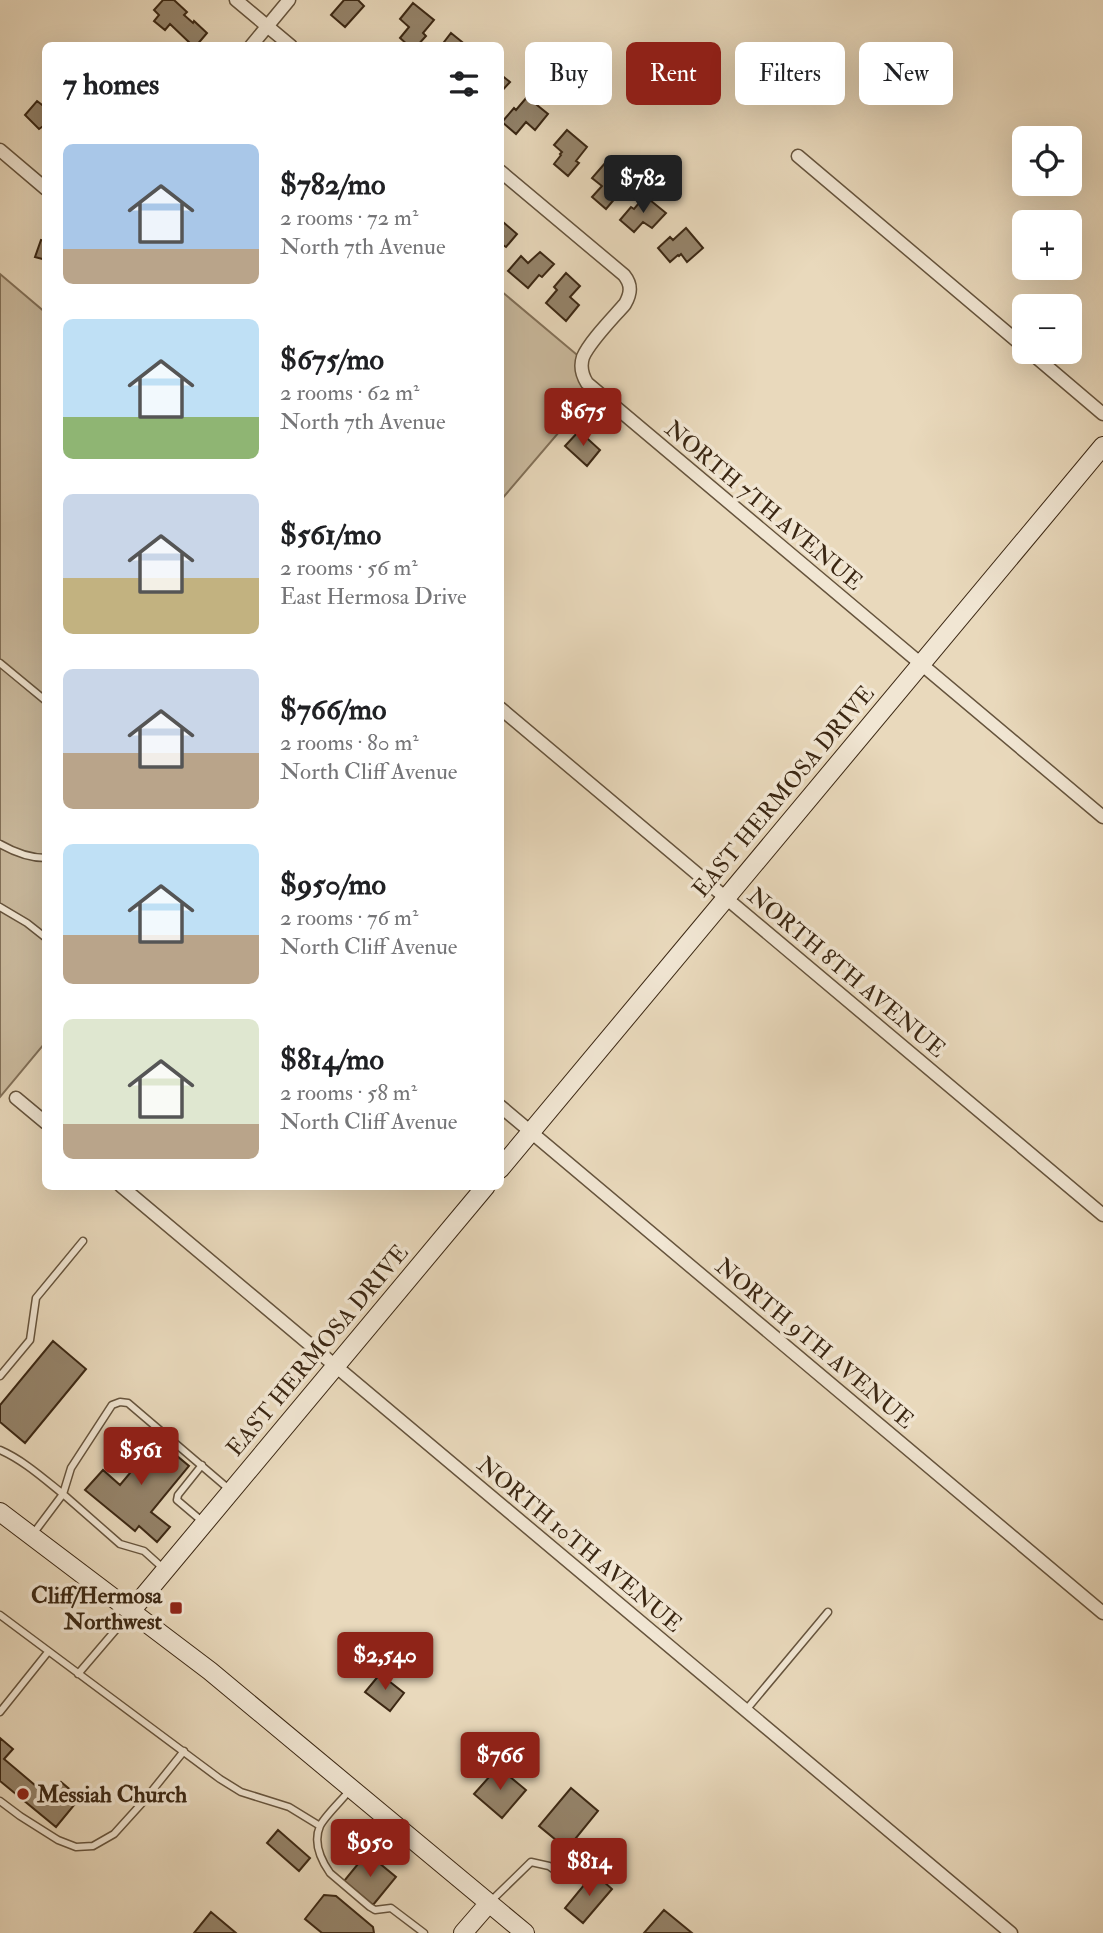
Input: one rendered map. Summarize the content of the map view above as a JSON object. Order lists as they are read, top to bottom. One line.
{"streets":{"street":["NORTH 7TH AVENUE","EAST HERMOSA DRIVE","NORTH 8TH AVENUE","NORTH 9TH AVENUE","NORTH 10TH AVENUE"]},"crossings":[["NORTH 7TH AVENUE","EAST HERMOSA DRIVE"],["EAST HERMOSA DRIVE","NORTH 8TH AVENUE"],["EAST HERMOSA DRIVE","NORTH 9TH AVENUE"],["EAST HERMOSA DRIVE","NORTH 10TH AVENUE"]],"places":{"transit":["Cliff/Hermosa Northwest"],"other":["Messiah Church"]},"page":{"chip":["Buy","Rent","Filters","New"],"heading":"7 homes","map_buttons":["+","−"],"list":[{"name":"$782/mo","note":"2 rooms · 72 m² · North 7th Avenue"},{"name":"$675/mo","note":"2 rooms · 62 m² · North 7th Avenue"},{"name":"$561/mo","note":"2 rooms · 56 m² · East Hermosa Drive"},{"name":"$766/mo","note":"2 rooms · 80 m² · North Cliff Avenue"},{"name":"$950/mo","note":"2 rooms · 76 m² · North Cliff Avenue"},{"name":"$814/mo","note":"2 rooms · 58 m² · North Cliff Avenue"}],"price":["$782","$675","$561","$2,540","$766","$950","$814"]}}
